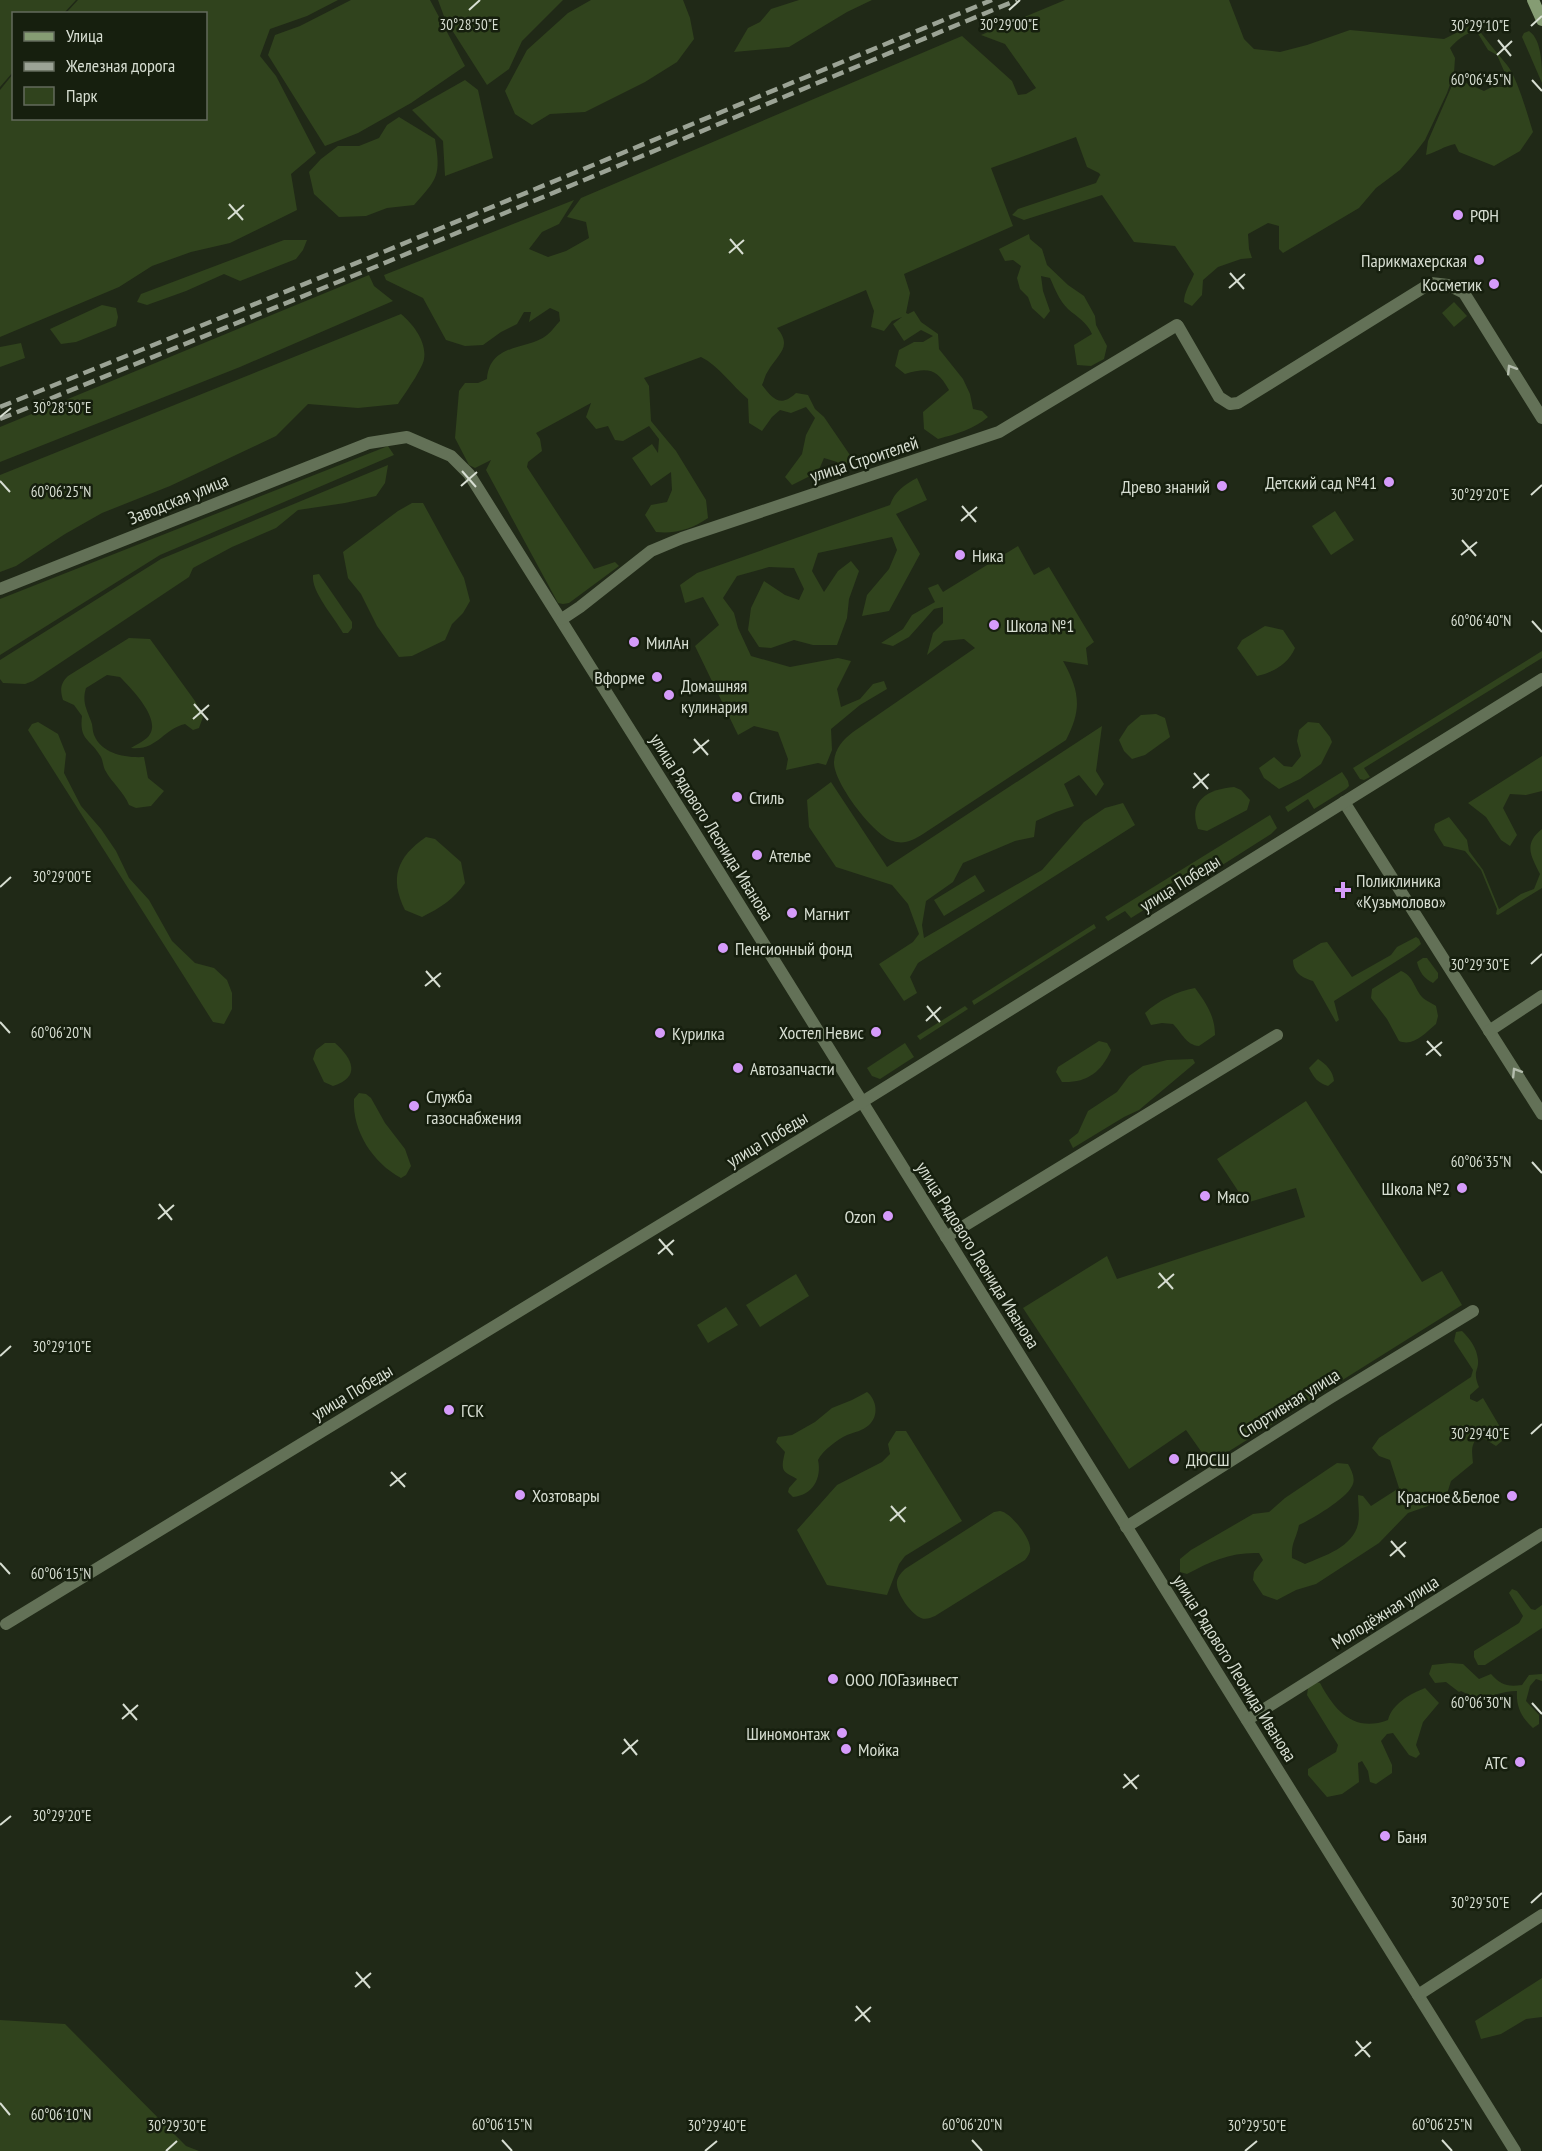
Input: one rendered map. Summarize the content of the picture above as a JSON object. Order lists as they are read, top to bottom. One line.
{"streets":{"street":["улица Строителей","Заводская улица","улица Рядового Леонида Иванова","улица Победы","Спортивная улица","Молодёжная улица"]},"crossings":[["улица Строителей","улица Рядового Леонида Иванова"],["Заводская улица","улица Рядового Леонида Иванова"],["улица Рядового Леонида Иванова","улица Победы"],["улица Рядового Леонида Иванова","Спортивная улица"],["улица Рядового Леонида Иванова","Молодёжная улица"]],"one_way":["улица Строителей"],"places":{"other":["РФН","Парикмахерская","Косметик","Детский сад №41","Древо знаний","Ника","Школа №1","МилАн","Вформе","Домашняя кулинария","Стиль","Ателье","Магнит","Пенсионный фонд","Хостел Невис","Курилка","Автозапчасти","Служба газоснабжения","Школа №2","Мясо","Ozon","ГСК","ДЮСШ","Хозтовары","Красное&Белое","ООО ЛОГазинвест","Шиномонтаж","Мойка","АТС","Баня"],"health":["Поликлиника «Кузьмолово»"]},"legend":["Улица","Железная дорога","Парк"],"coordinates":["30°28'50\"E","30°29'00\"E","30°29'10\"E","60°06'45\"N","60°06'25\"N","30°29'20\"E","60°06'40\"N","30°29'30\"E","60°06'20\"N","60°06'35\"N","30°29'40\"E","60°06'15\"N","60°06'30\"N","30°29'50\"E","60°06'10\"N"]}
